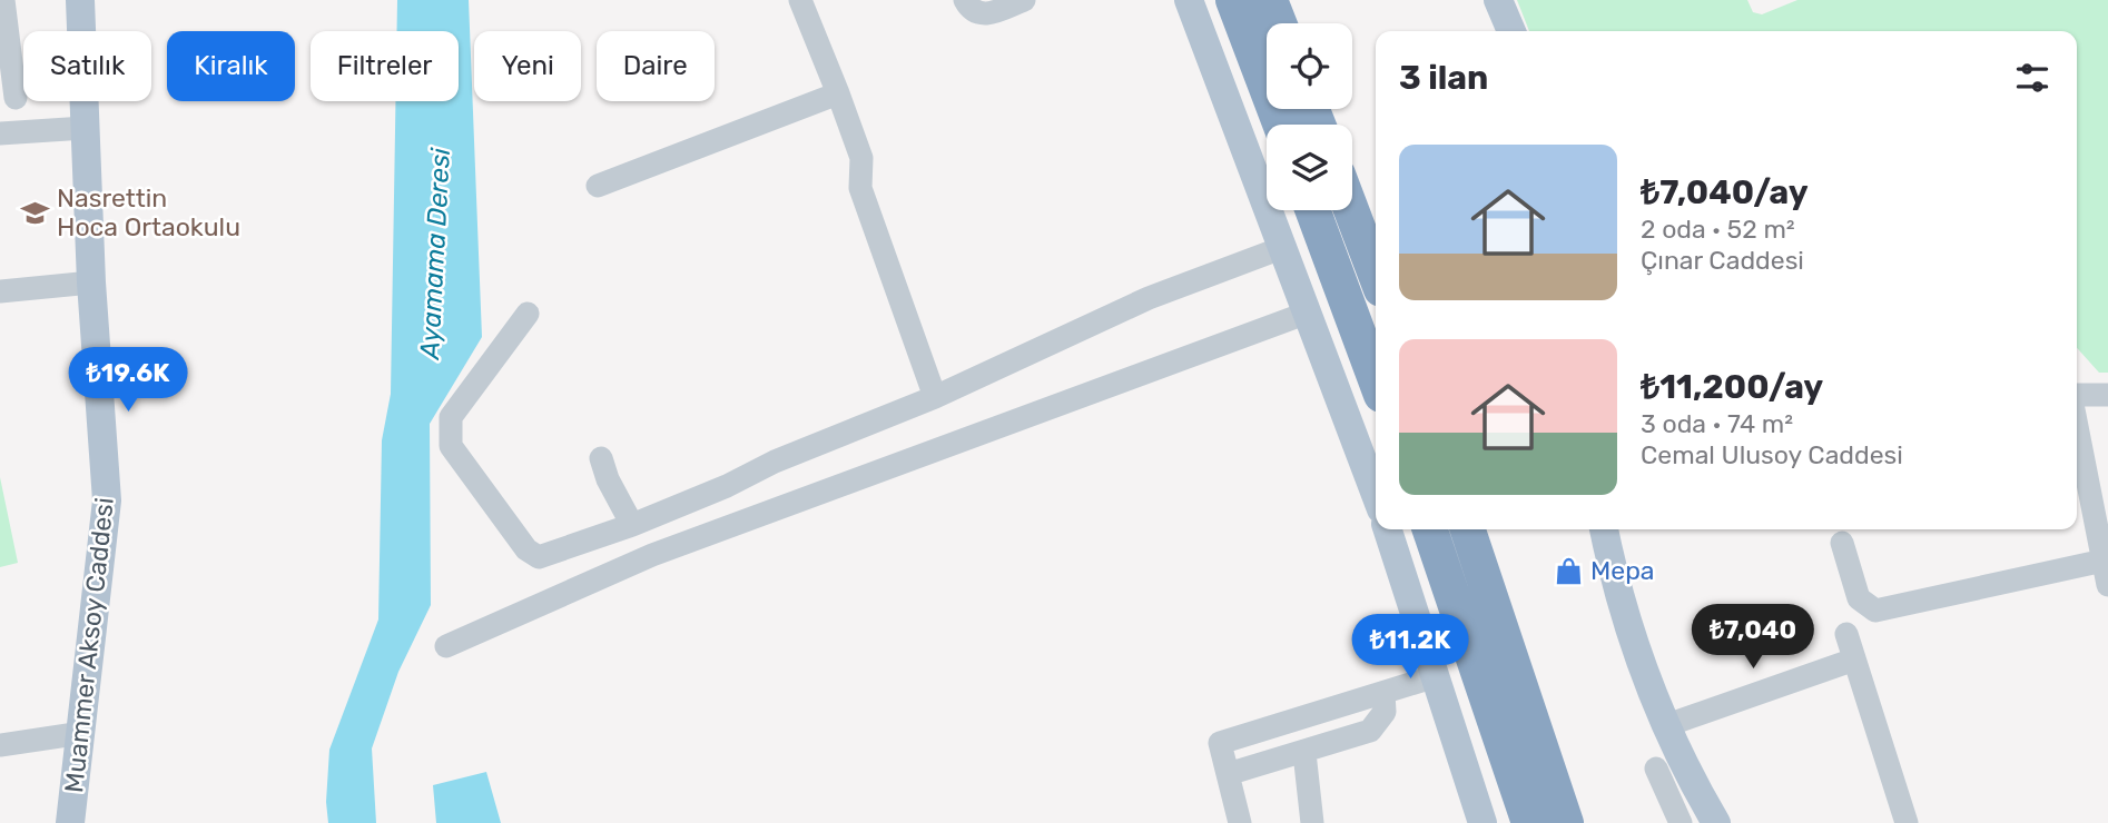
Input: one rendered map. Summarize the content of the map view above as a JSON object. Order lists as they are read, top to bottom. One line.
{"streets":{"main road":["Muammer Aksoy Caddesi"]},"water":["Ayamama Deresi"],"places":{"school or university":["Nasrettin Hoca Ortaokulu"],"shop":["Mepa"]},"page":{"chip":["Satılık","Kiralık","Filtreler","Yeni","Daire"],"heading":"3 ilan","list":[{"name":"₺7,040/ay","note":"2 oda · 52 m² · Çınar Caddesi"},{"name":"₺11,200/ay","note":"3 oda · 74 m² · Cemal Ulusoy Caddesi"}],"price":["₺19.6K","₺7,040","₺11.2K"]}}
